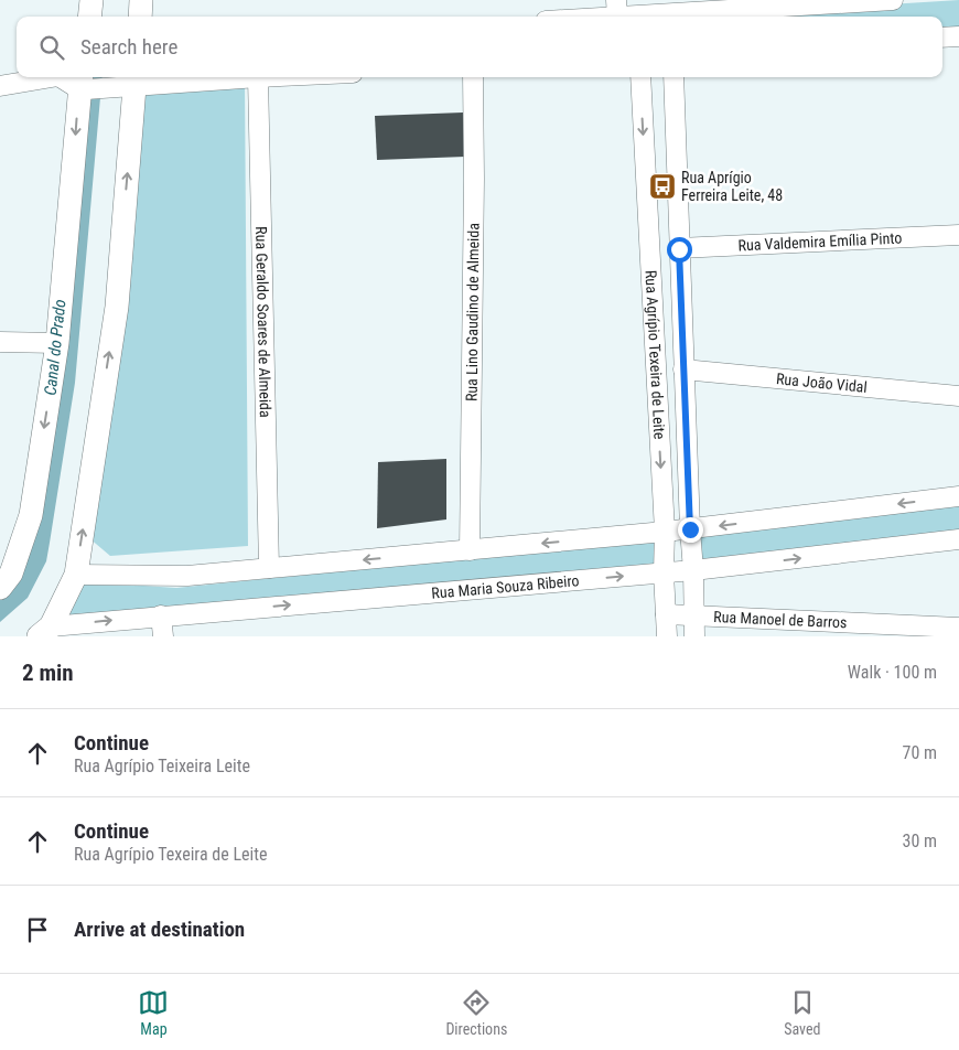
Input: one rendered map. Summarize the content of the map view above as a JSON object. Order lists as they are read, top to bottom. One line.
{"streets":{"street":["Rua Valdemira Emília Pinto","Rua Lino Gaudino de Almeida","Rua Geraldo Soares de Almeida","Rua Agrípio Texeira de Leite","Rua João Vidal","Rua Maria Souza Ribeiro","Rua Manoel de Barros"]},"crossings":[["Rua Valdemira Emília Pinto","Rua Agrípio Texeira de Leite"],["Rua Agrípio Texeira de Leite","Rua João Vidal"],["Rua Agrípio Texeira de Leite","Rua Maria Souza Ribeiro"],["Rua Agrípio Texeira de Leite","Rua Manoel de Barros"]],"water":["Canal do Prado"],"places":{"bus stop":["Rua Aprígio Ferreira Leite, 48"]},"page":{"search":"Search here","heading":["2 min","Walk · 100 m"],"list":[["Continue","Rua Agrípio Teixeira Leite","70 m"],["Continue","Rua Agrípio Texeira de Leite","30 m"],"Arrive at destination"],"nav":["Map","Directions","Saved"]}}
